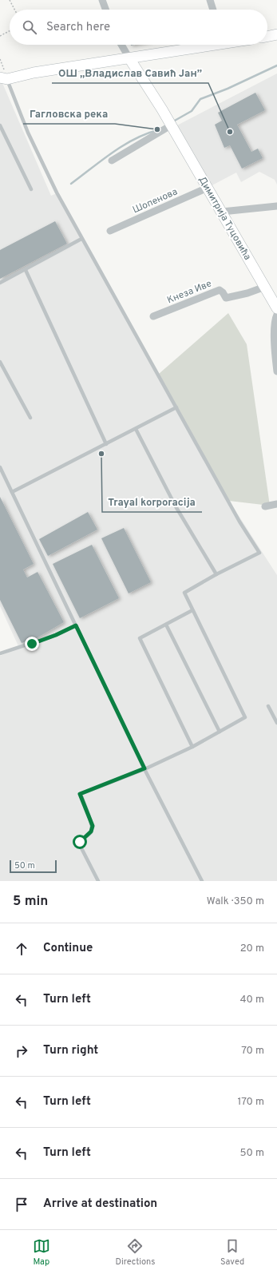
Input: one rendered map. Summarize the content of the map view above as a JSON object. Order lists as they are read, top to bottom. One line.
{"streets":{"street":["Шопенова","Димитрија Туцовића","Кнеза Иве"]},"crossings":[["Шопенова","Димитрија Туцовића"],["Димитрија Туцовића","Кнеза Иве"]],"places":["Гагловска река","ОШ „Владислав Савић Јан”","Trayal korporacija"],"scale_bar":"50 m","page":{"search":"Search here","scale":"50 m","heading":["5 min","Walk · 350 m"],"list":[["Continue","20 m"],["Turn left","40 m"],["Turn right","70 m"],["Turn left","170 m"],["Turn left","50 m"],"Arrive at destination"],"nav":["Map","Directions","Saved"]}}
